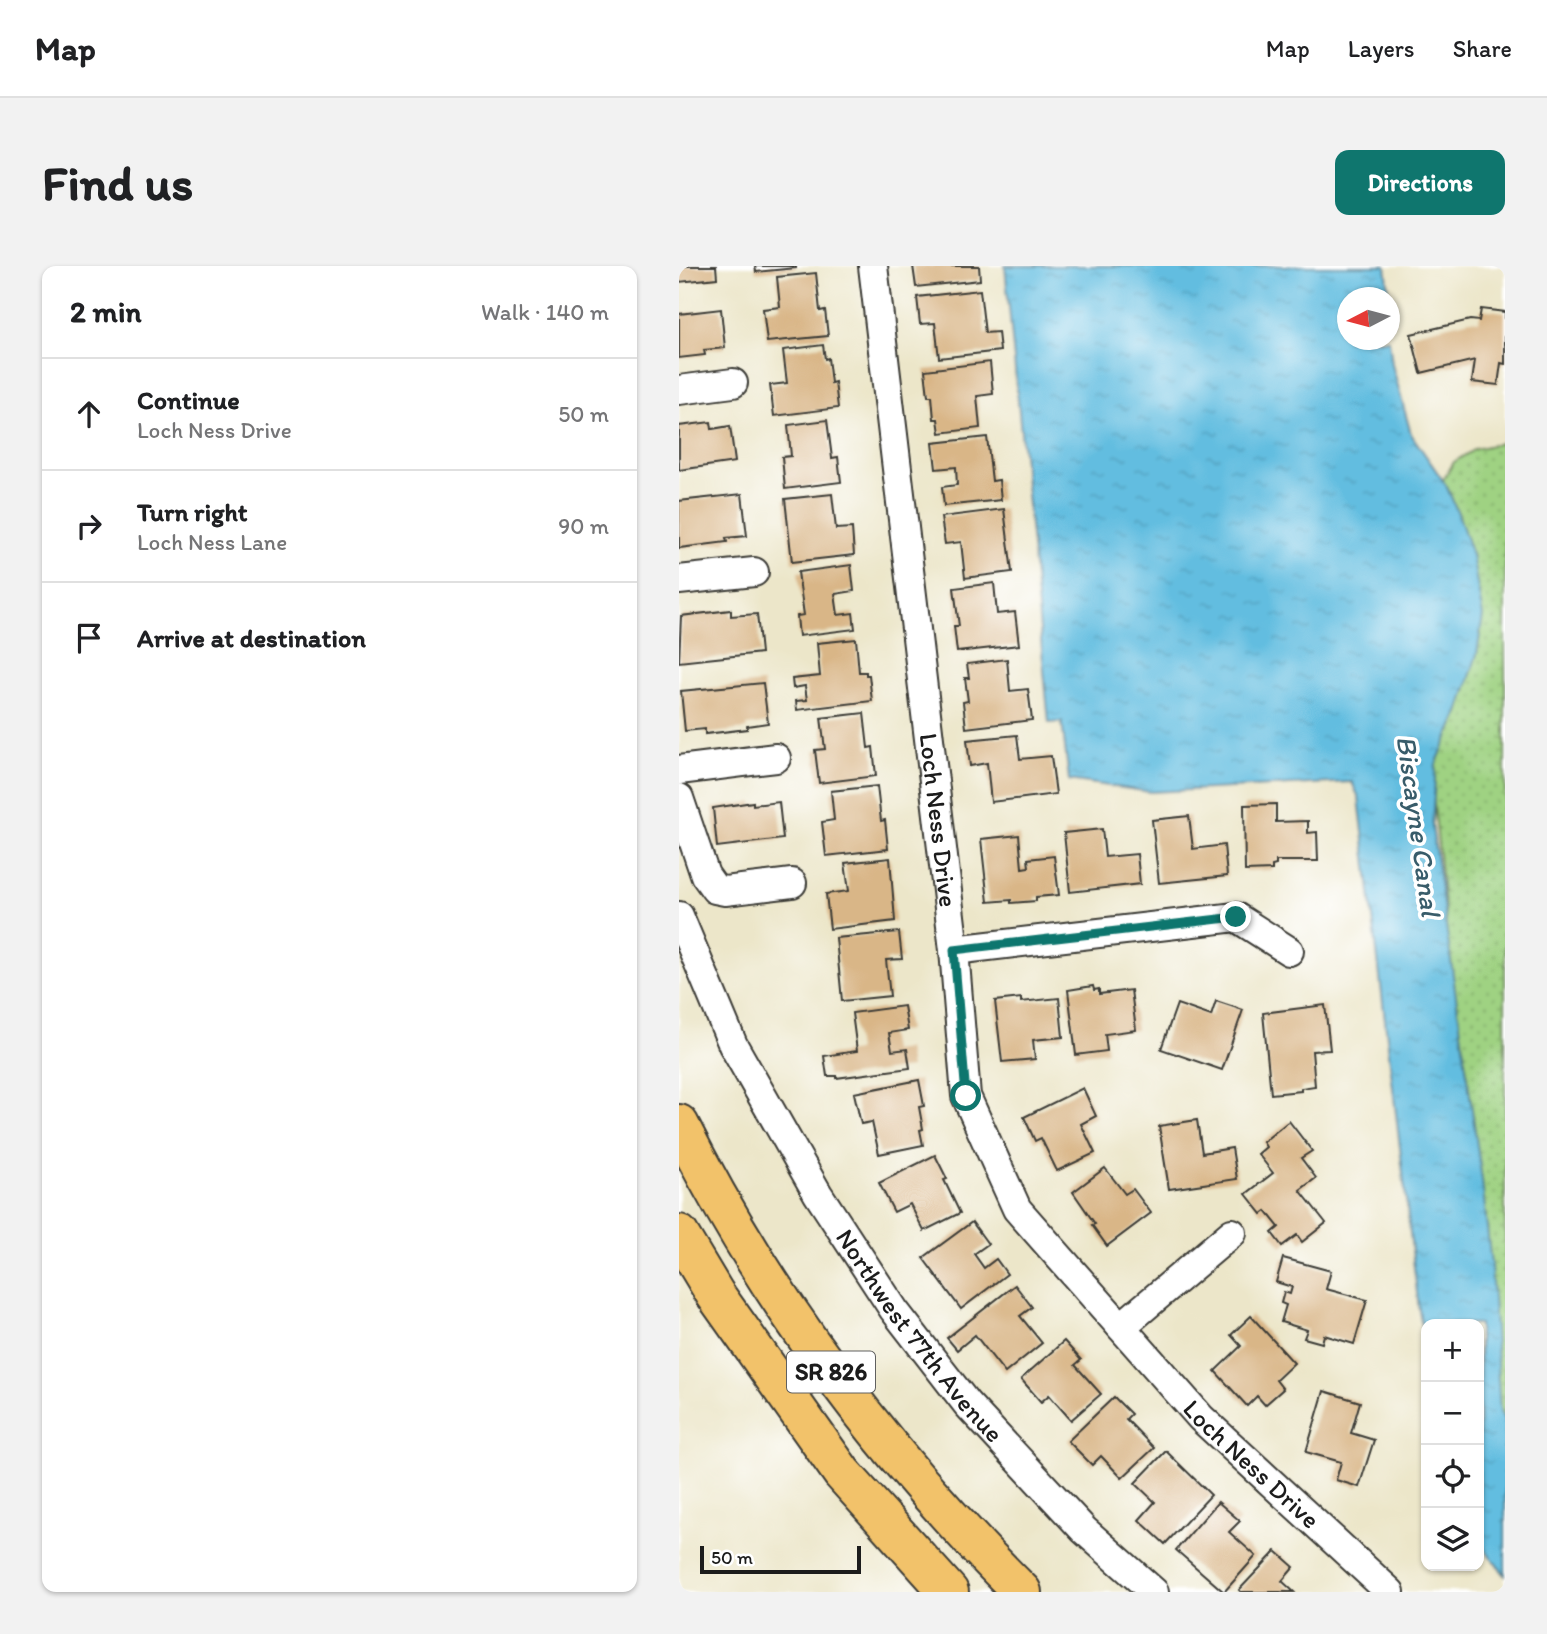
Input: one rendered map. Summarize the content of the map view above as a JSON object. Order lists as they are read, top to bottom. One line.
{"streets":{"highway":["SR 826"],"street":["Loch Ness Drive","Northwest 77th Avenue"]},"water":["Biscayne Canal"],"scale_bar":"50 m","north":"left","page":{"header":"Map","nav":["Map","Layers","Share"],"buttons":"Directions","title":"Find us","heading":["2 min","Walk · 140 m"],"list":[["Continue","Loch Ness Drive","50 m"],["Turn right","Loch Ness Lane","90 m"],"Arrive at destination"],"map_buttons":["+","−"],"scale":"50 m"}}
